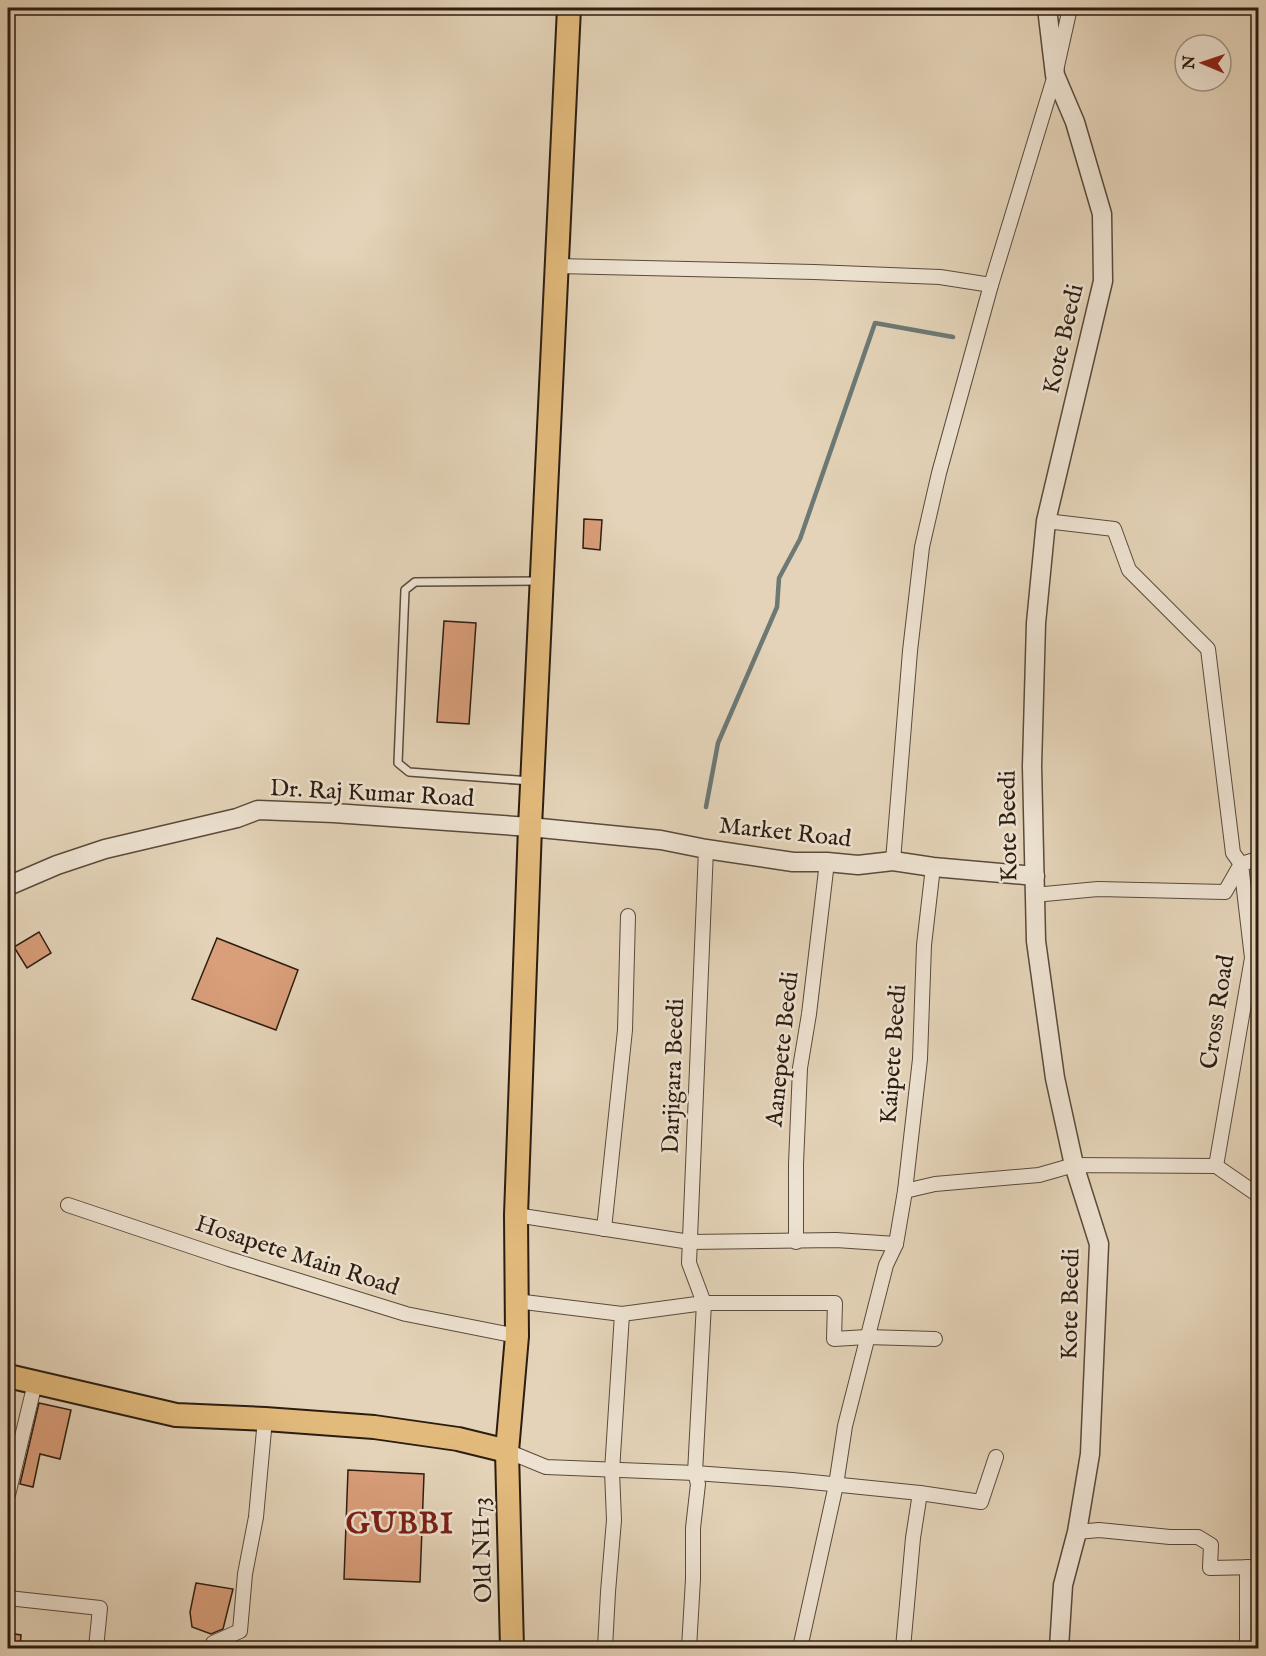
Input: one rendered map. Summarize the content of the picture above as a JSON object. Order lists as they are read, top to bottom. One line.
{"streets":{"main road":["Old NH73"],"street":["Kote Beedi","Dr. Raj Kumar Road","Market Road","Cross Road","Aanepete Beedi","Kaipete Beedi","Darjigara Beedi","Hosapete Main Road"]},"crossings":[["Kote Beedi","Market Road"],["Kote Beedi","Cross Road"],["Dr. Raj Kumar Road","Market Road"],["Dr. Raj Kumar Road","Old NH73"],["Market Road","Aanepete Beedi"],["Market Road","Kaipete Beedi"],["Market Road","Darjigara Beedi"],["Market Road","Old NH73"],["Hosapete Main Road","Old NH73"]],"districts":["GUBBI"],"north":"left"}
